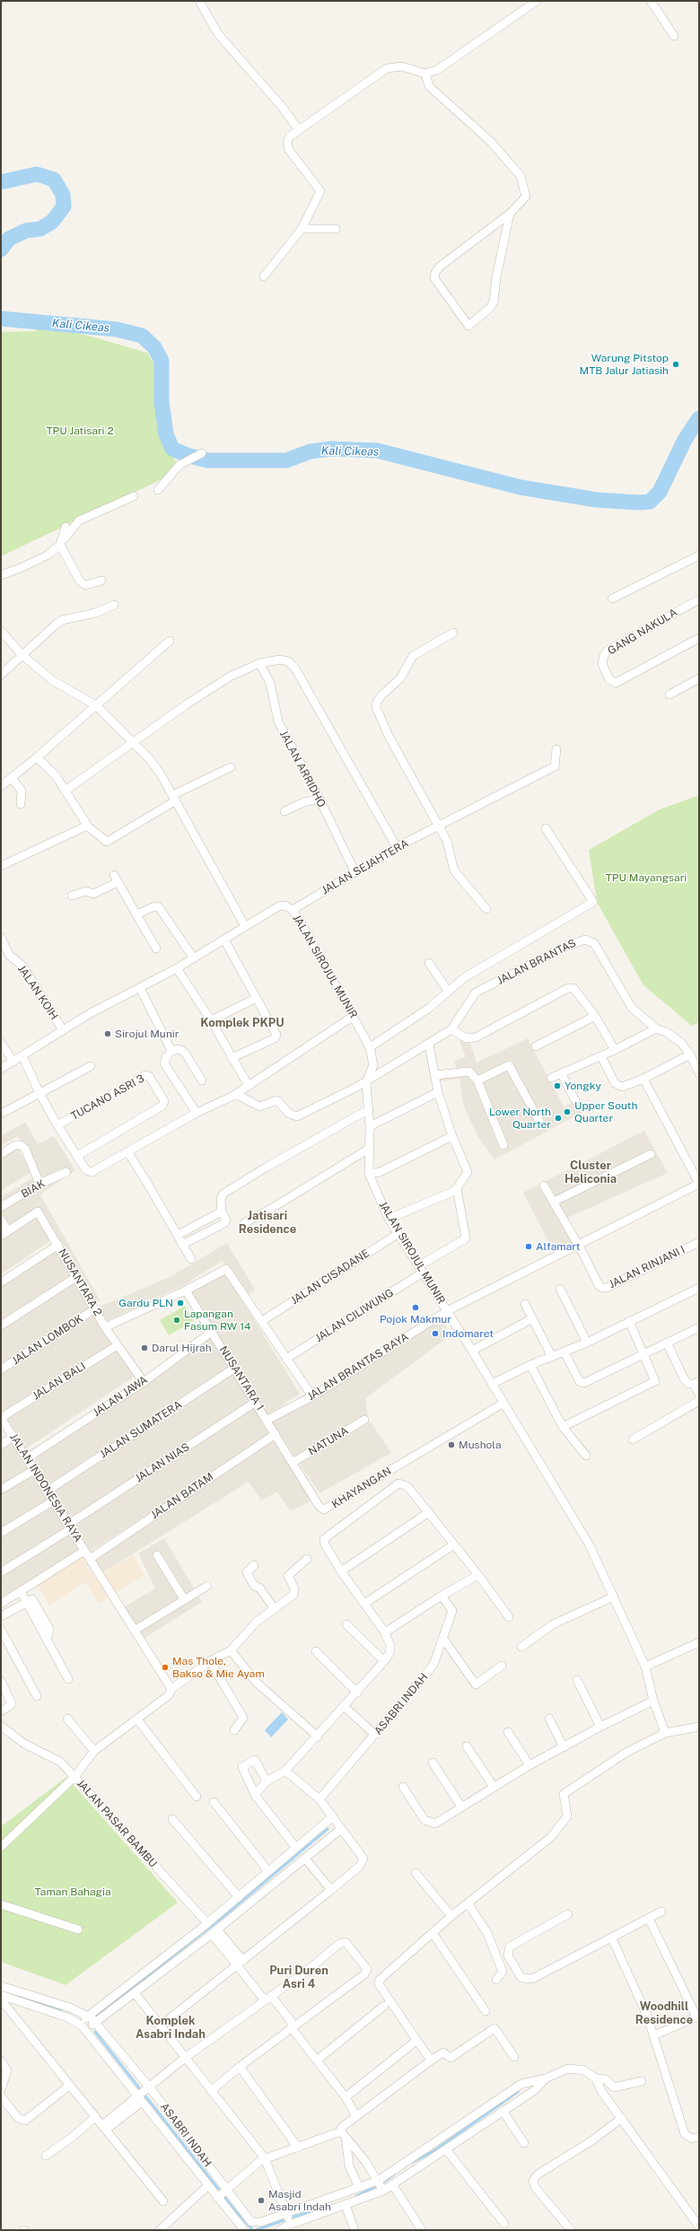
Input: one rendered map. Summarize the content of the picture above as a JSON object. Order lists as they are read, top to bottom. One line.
{"streets":{"street":["GANG NAKULA","JALAN ARRIDHO","JALAN SEJAHTERA","JALAN BRANTAS","JALAN SIROJUL MUNIR","JALAN KOIH","TUCANO ASRI 3","BIAK","JALAN RINJANI I","JALAN CISADANE","NUSANTARA 2","JALAN CILIWUNG","JALAN LOMBOK","JALAN BRANTAS RAYA","NUSANTARA 1","JALAN BALI","JALAN JAWA","JALAN SUMATERA","NATUNA","JALAN NIAS","JALAN INDONESIA RAYA","KHAYANGAN","JALAN BATAM","ASABRI INDAH","JALAN PASAR BAMBU"]},"crossings":[["JALAN ARRIDHO","JALAN SEJAHTERA"],["JALAN SEJAHTERA","JALAN SIROJUL MUNIR"],["JALAN BRANTAS","JALAN SIROJUL MUNIR"],["JALAN SIROJUL MUNIR","JALAN KOIH"],["JALAN SIROJUL MUNIR","JALAN CISADANE"],["JALAN SIROJUL MUNIR","JALAN CILIWUNG"],["JALAN SIROJUL MUNIR","JALAN BRANTAS RAYA"],["JALAN SIROJUL MUNIR","KHAYANGAN"],["JALAN RINJANI I","JALAN BRANTAS RAYA"],["NUSANTARA 2","JALAN LOMBOK"],["NUSANTARA 2","JALAN BALI"],["NUSANTARA 2","JALAN JAWA"],["JALAN BRANTAS RAYA","NUSANTARA 1"],["NUSANTARA 1","JALAN JAWA"],["NUSANTARA 1","JALAN SUMATERA"],["NUSANTARA 1","NATUNA"],["NUSANTARA 1","JALAN NIAS"],["NUSANTARA 1","KHAYANGAN"],["NUSANTARA 1","JALAN BATAM"],["JALAN BALI","JALAN INDONESIA RAYA"],["JALAN JAWA","JALAN INDONESIA RAYA"],["JALAN SUMATERA","JALAN INDONESIA RAYA"],["JALAN NIAS","JALAN INDONESIA RAYA"],["JALAN INDONESIA RAYA","JALAN BATAM"]],"districts":["Komplek PKPU","Cluster Heliconia","Jatisari Residence","Puri Duren Asri 4","Woodhill Residence","Komplek Asabri Indah"],"water":["Kali Cikeas"],"parks":["TPU Jatisari 2","TPU Mayangsari","Taman Bahagia"],"places":["Warung Pitstop MTB Jalur Jatiasih","Sirojul Munir","Yongky","Upper South Quarter","Lower North Quarter","Alfamart","Gardu PLN","Pojok Makmur","Lapangan Fasum RW 14","Indomaret","Darul Hijrah","Mushola","Mas Thole, Bakso & Mie Ayam","Masjid Asabri Indah"]}
